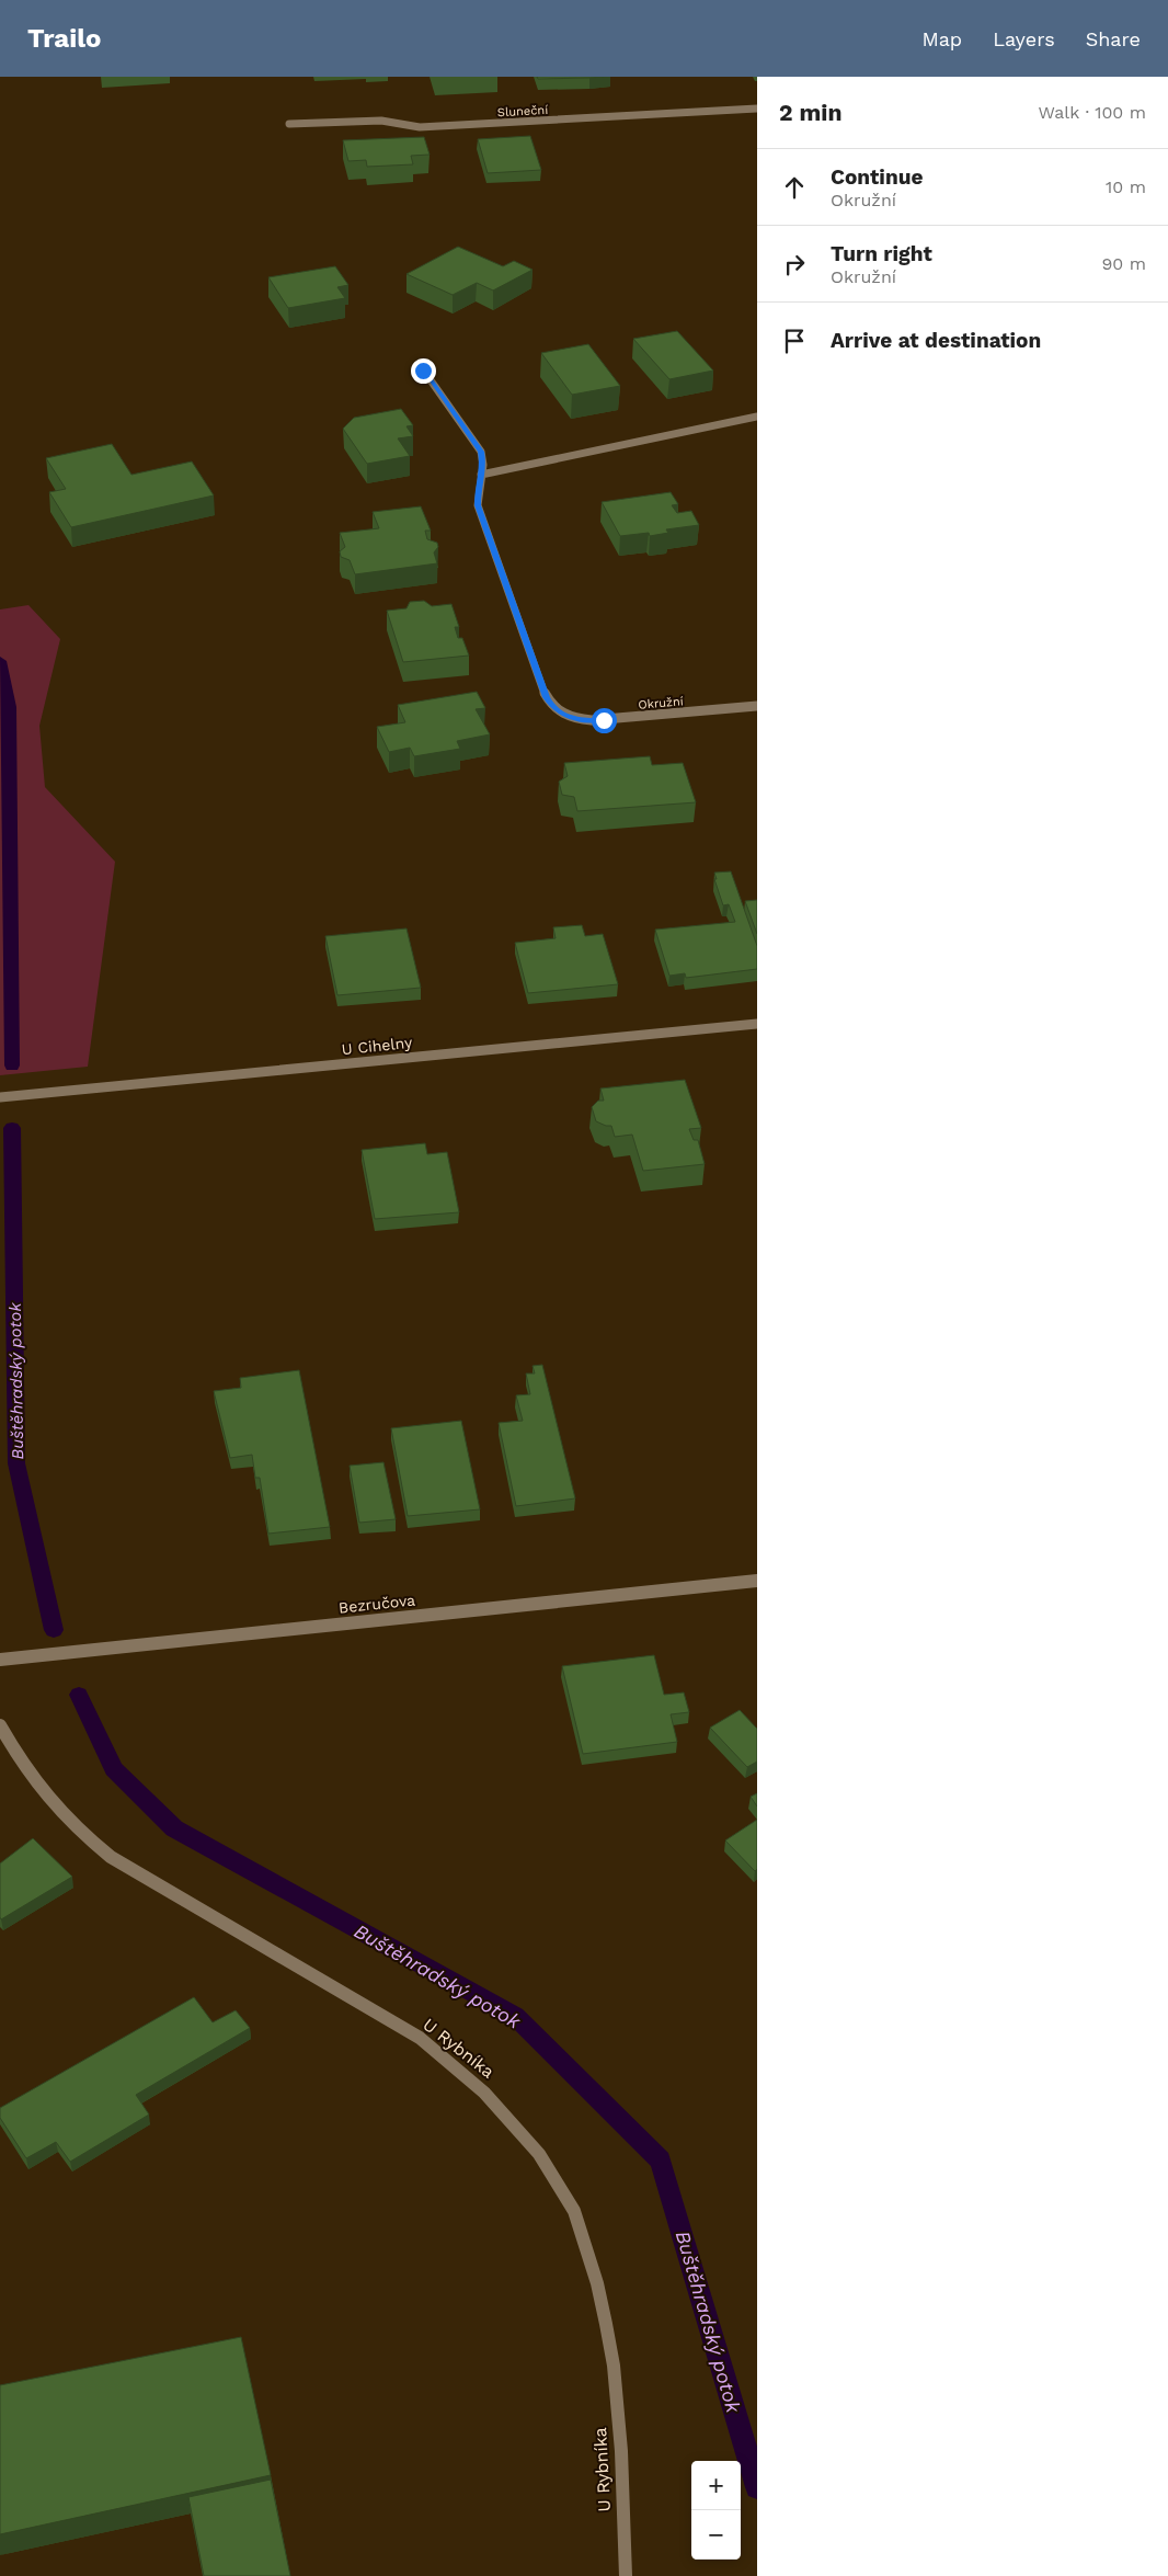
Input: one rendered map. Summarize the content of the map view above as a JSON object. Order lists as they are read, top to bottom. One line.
{"streets":{"street":["Sluneční","Okružní","U Cihelny","Bezručova","U Rybníka"]},"water":["Buštěhradský potok"],"page":{"header":"Trailo","nav":["Map","Layers","Share"],"heading":["2 min","Walk · 100 m"],"list":[["Continue","Okružní","10 m"],["Turn right","Okružní","90 m"],"Arrive at destination"],"map_buttons":["+","−"]}}
